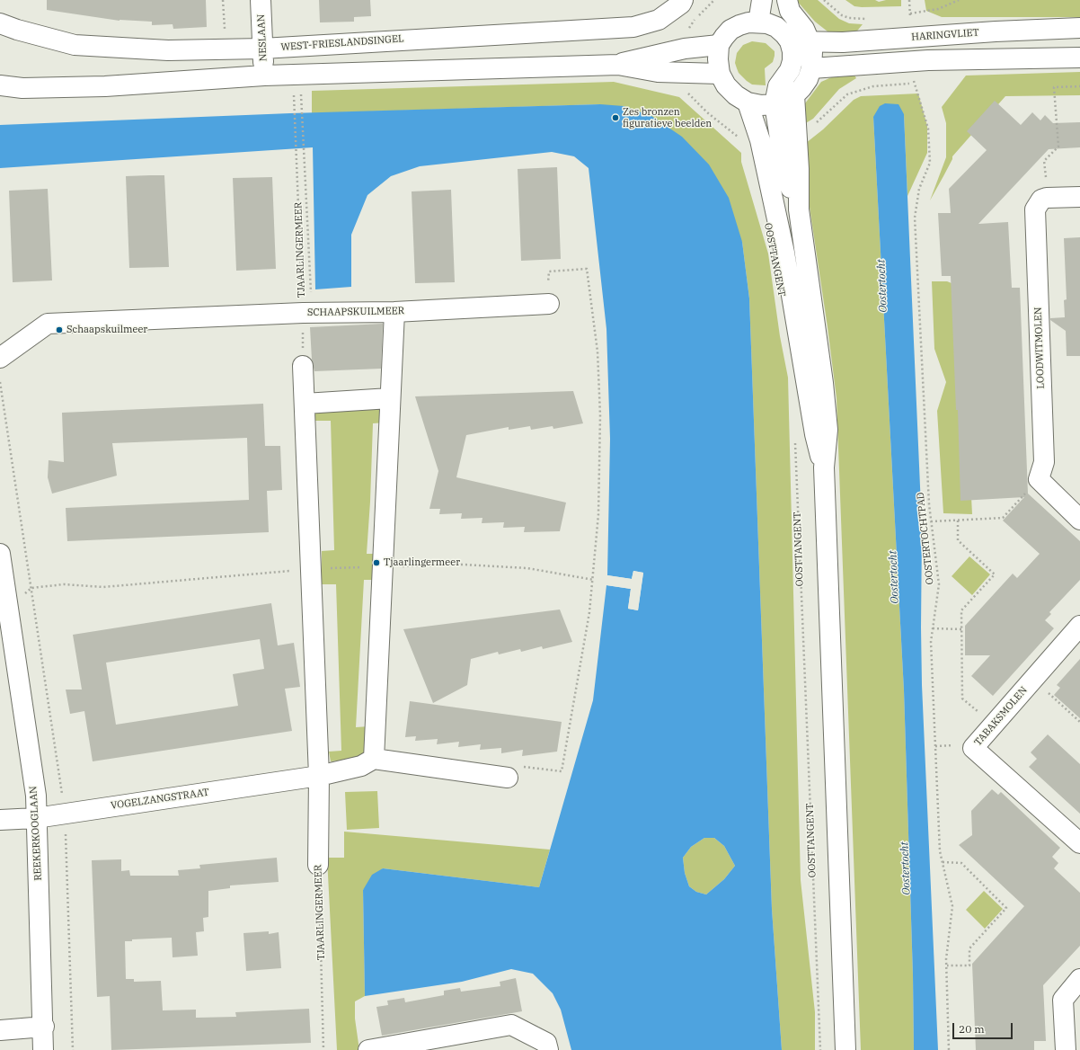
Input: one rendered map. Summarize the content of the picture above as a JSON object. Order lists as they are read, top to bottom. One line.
{"streets":{"street":["HARINGVLIET","NESLAAN","WEST-FRIESLANDSINGEL","TJAARLINGERMEER","OOSTTANGENT","SCHAAPSKUILMEER","LOODWITMOLEN","TABAKSMOLEN","VOGELZANGSTRAAT","REEKERKOOGLAAN"],"path":["OOSTERTOCHTPAD"]},"crossings":[["HARINGVLIET","OOSTTANGENT"],["NESLAAN","WEST-FRIESLANDSINGEL"],["TJAARLINGERMEER","SCHAAPSKUILMEER"],["TJAARLINGERMEER","VOGELZANGSTRAAT"],["VOGELZANGSTRAAT","REEKERKOOGLAAN"]],"water":["Oostertocht"],"places":["Zes bronzen figuratieve beelden","Schaapskuilmeer","Tjaarlingermeer"],"scale_bar":"20 m"}
